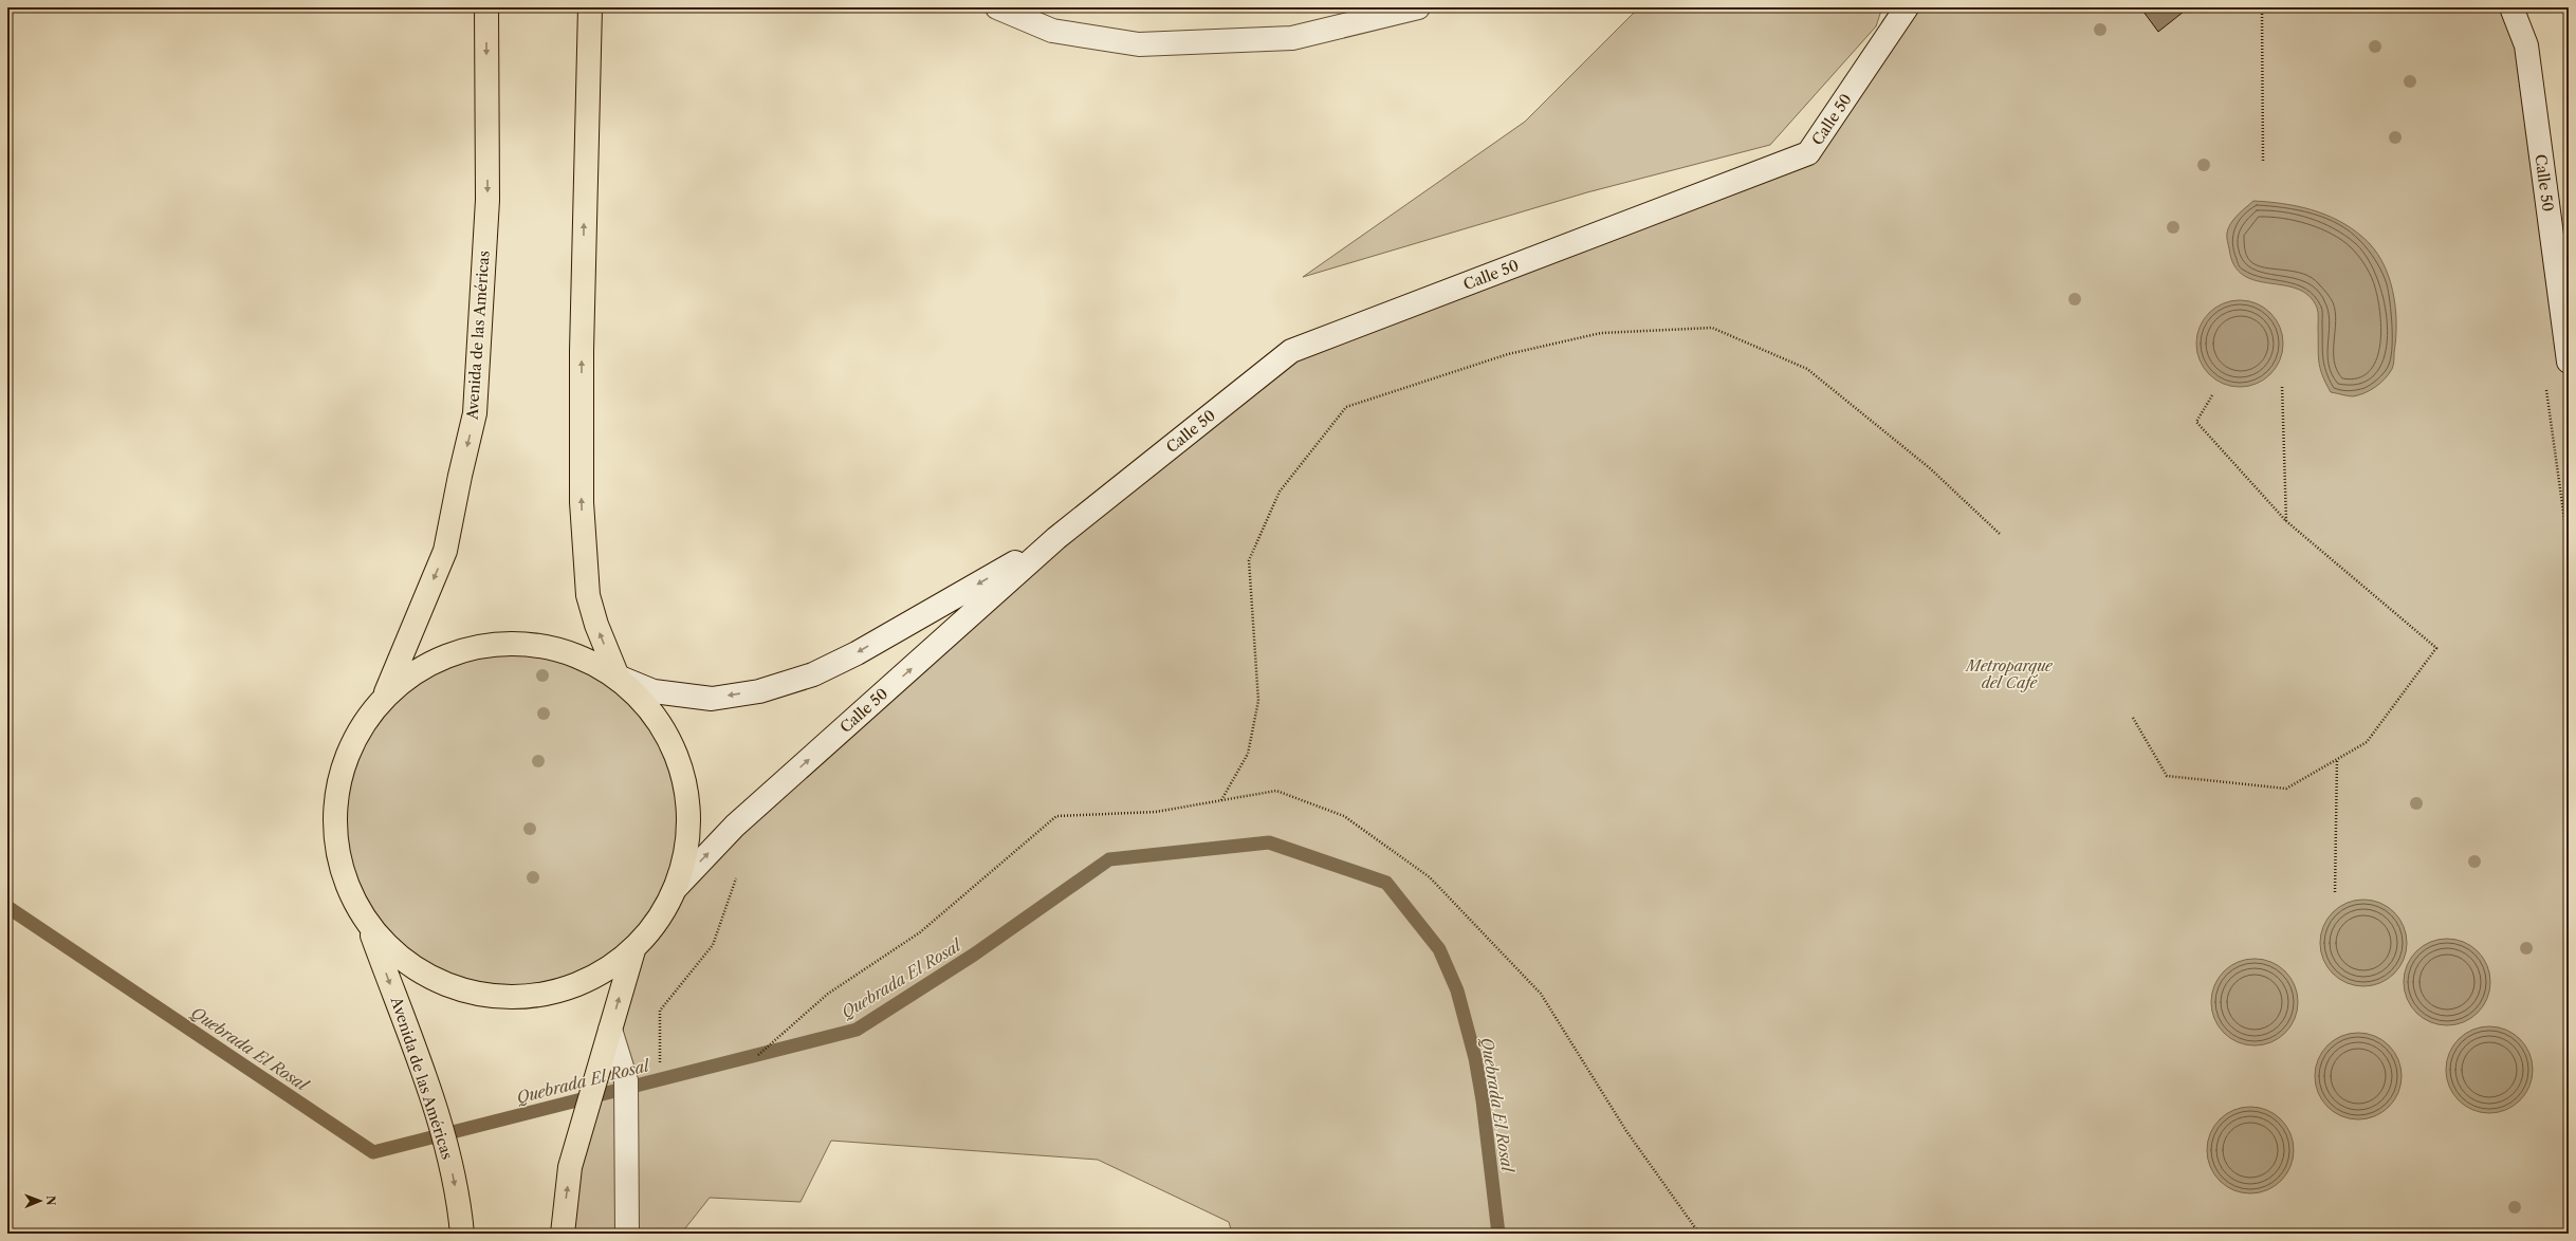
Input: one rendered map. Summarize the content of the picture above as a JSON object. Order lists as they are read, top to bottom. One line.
{"streets":{"main road":["Avenida de las Américas"],"street":["Calle 50"]},"water":["Quebrada El Rosal"],"parks":["Metroparque del Café"],"north":"right"}
